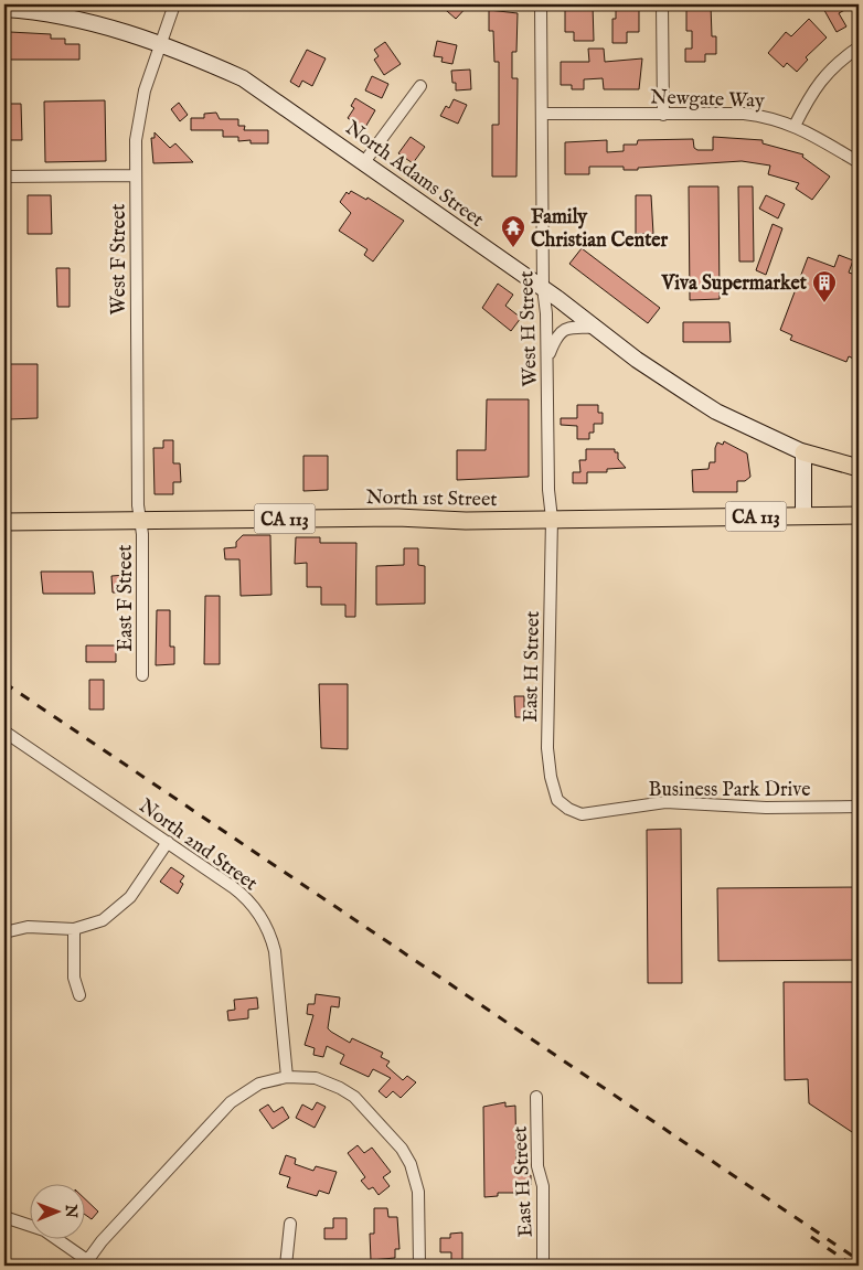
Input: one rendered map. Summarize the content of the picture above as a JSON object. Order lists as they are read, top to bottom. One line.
{"streets":{"main road":["North 1st Street","CA 113"],"street":["Newgate Way","North Adams Street","West F Street","West H Street","East F Street","East H Street","Business Park Drive","North 2nd Street"]},"crossings":[["Newgate Way","West H Street"],["North Adams Street","West F Street"],["North Adams Street","West H Street"],["West F Street","North 1st Street"],["West F Street","East F Street"],["West H Street","North 1st Street"],["West H Street","East H Street"],["North 1st Street","East F Street"],["North 1st Street","East H Street"],["East H Street","Business Park Drive"]],"places":{"temple":["Family Christian Center"],"building":["Viva Supermarket"]},"north":"right"}
